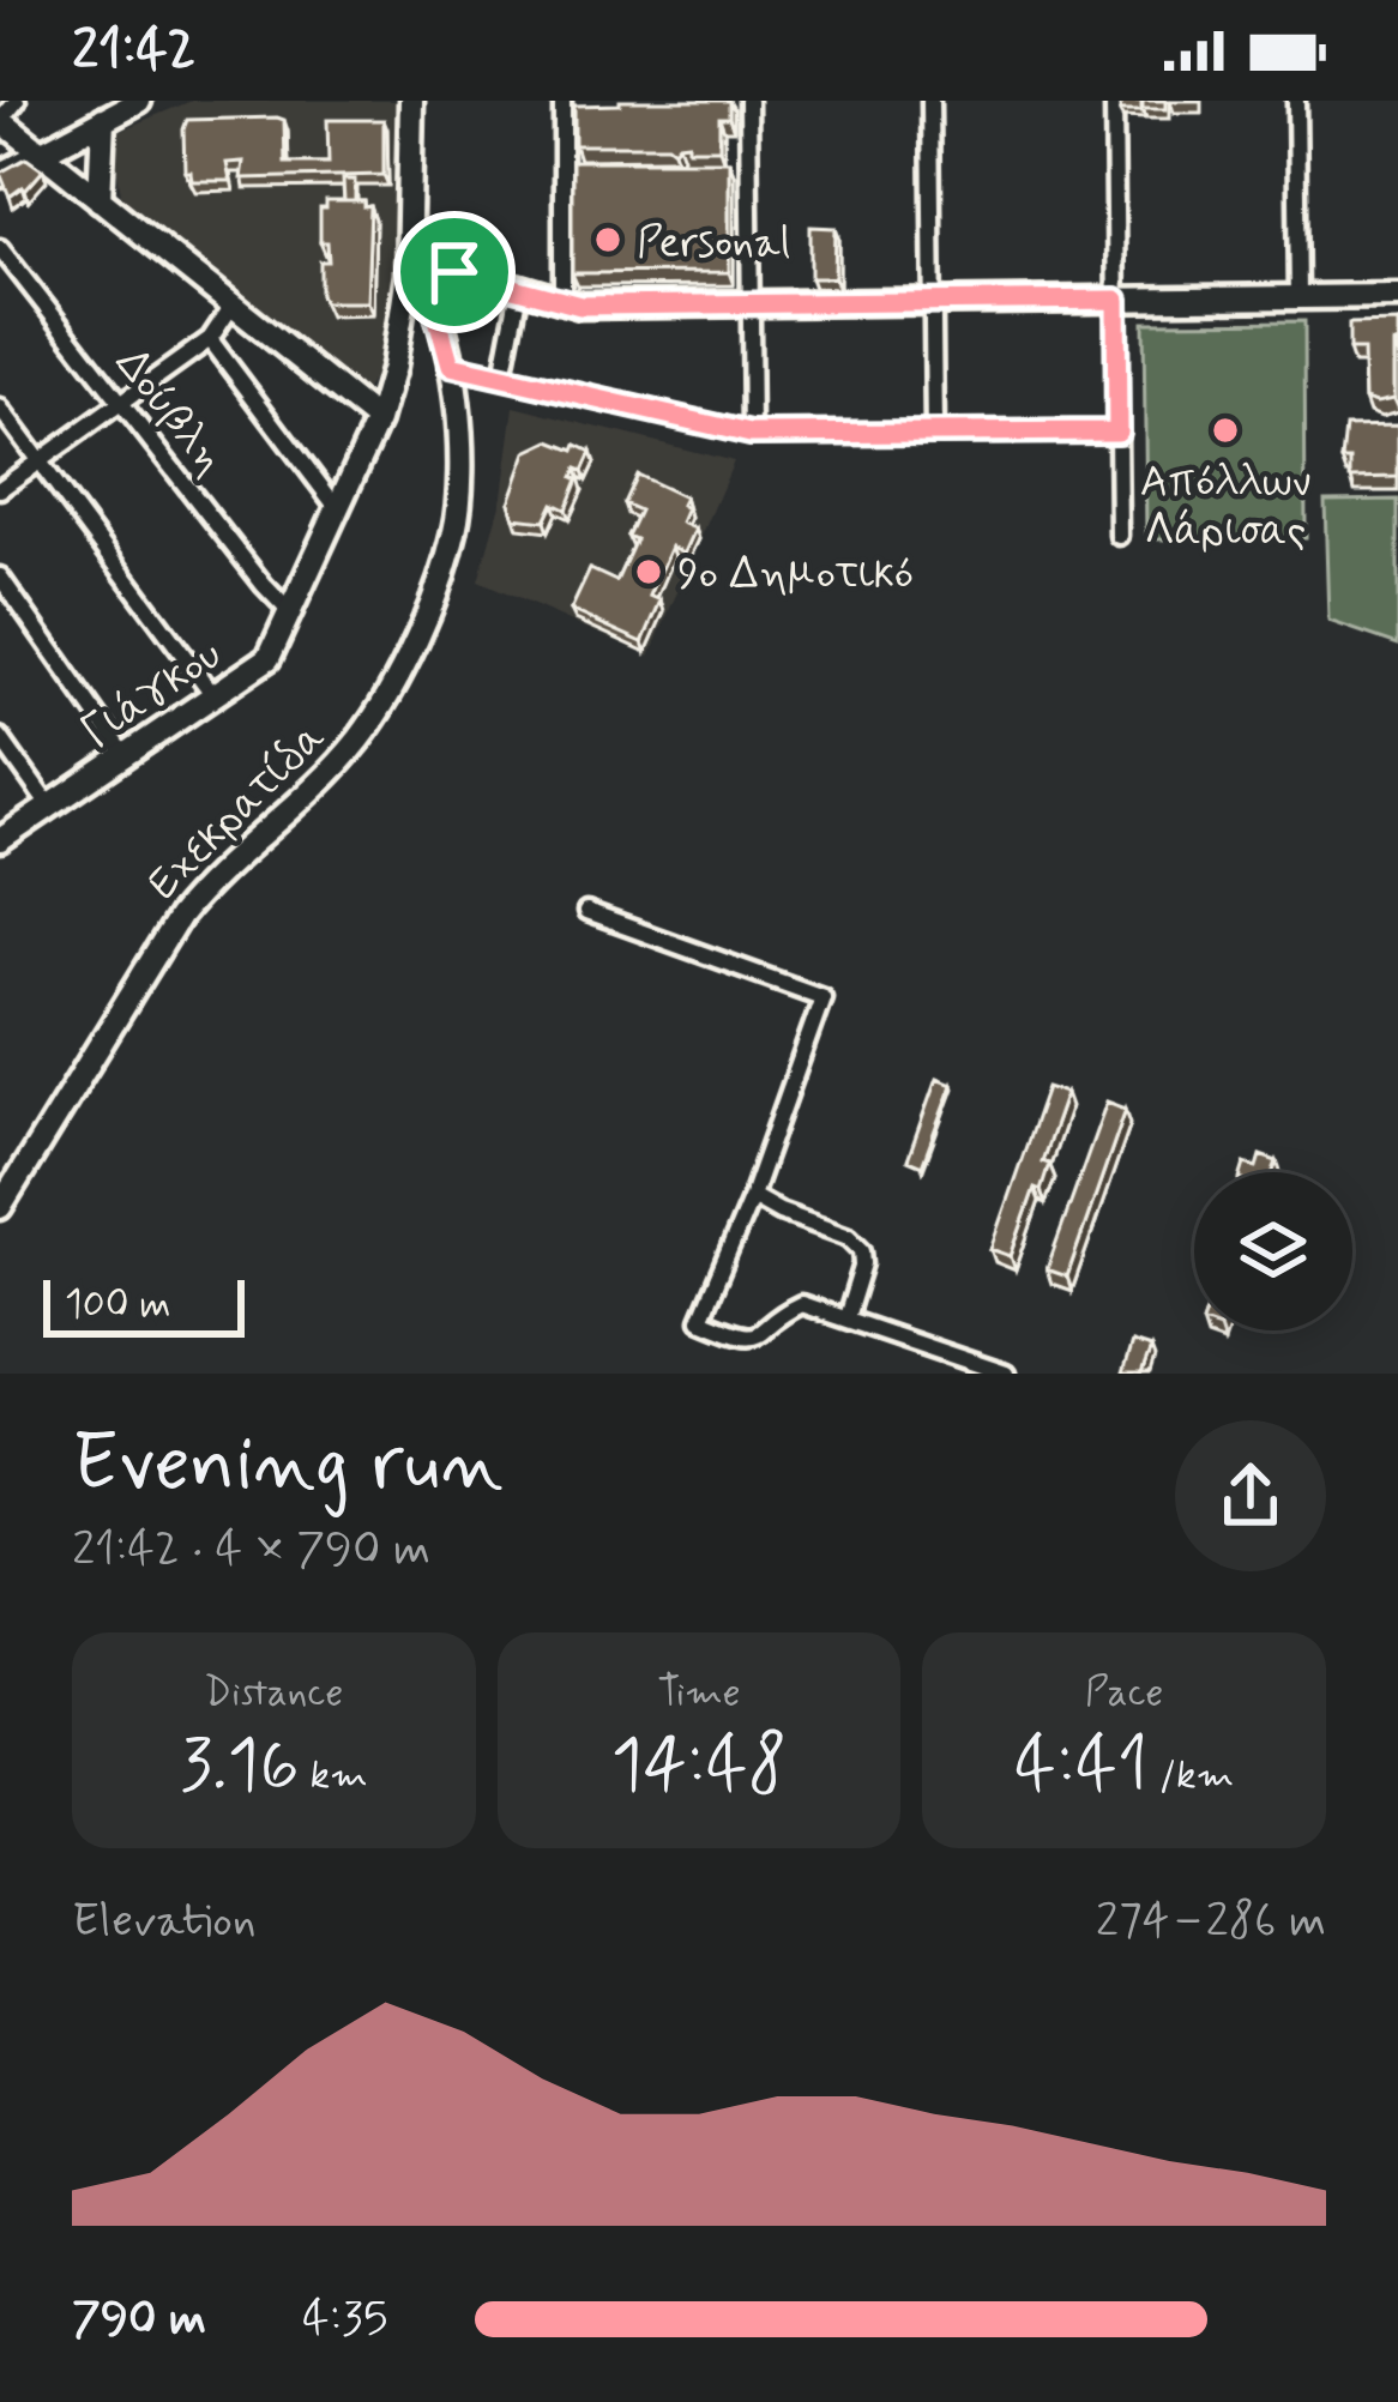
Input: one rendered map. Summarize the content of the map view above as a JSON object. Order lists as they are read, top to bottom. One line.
{"streets":{"street":["Δούβλη","Γιάγκου","Εχεκρατίδα"]},"crossings":[["Δούβλη","Γιάγκου"],["Γιάγκου","Εχεκρατίδα"]],"places":["Personal","Απόλλων Λάρισας","9ο Δημοτικό"],"scale_bar":"100 m","page":{"status":"21:42","scale":"100 m","heading":["Evening run","21:42 · 4 × 790 m"],"stats":[["Distance","3.16 km"],["Time","14:48"],["Pace","4:41 /km"]],"chart":["Elevation","274–286 m"],"list":[{"name":"790 m","note":"4:35"}]}}
